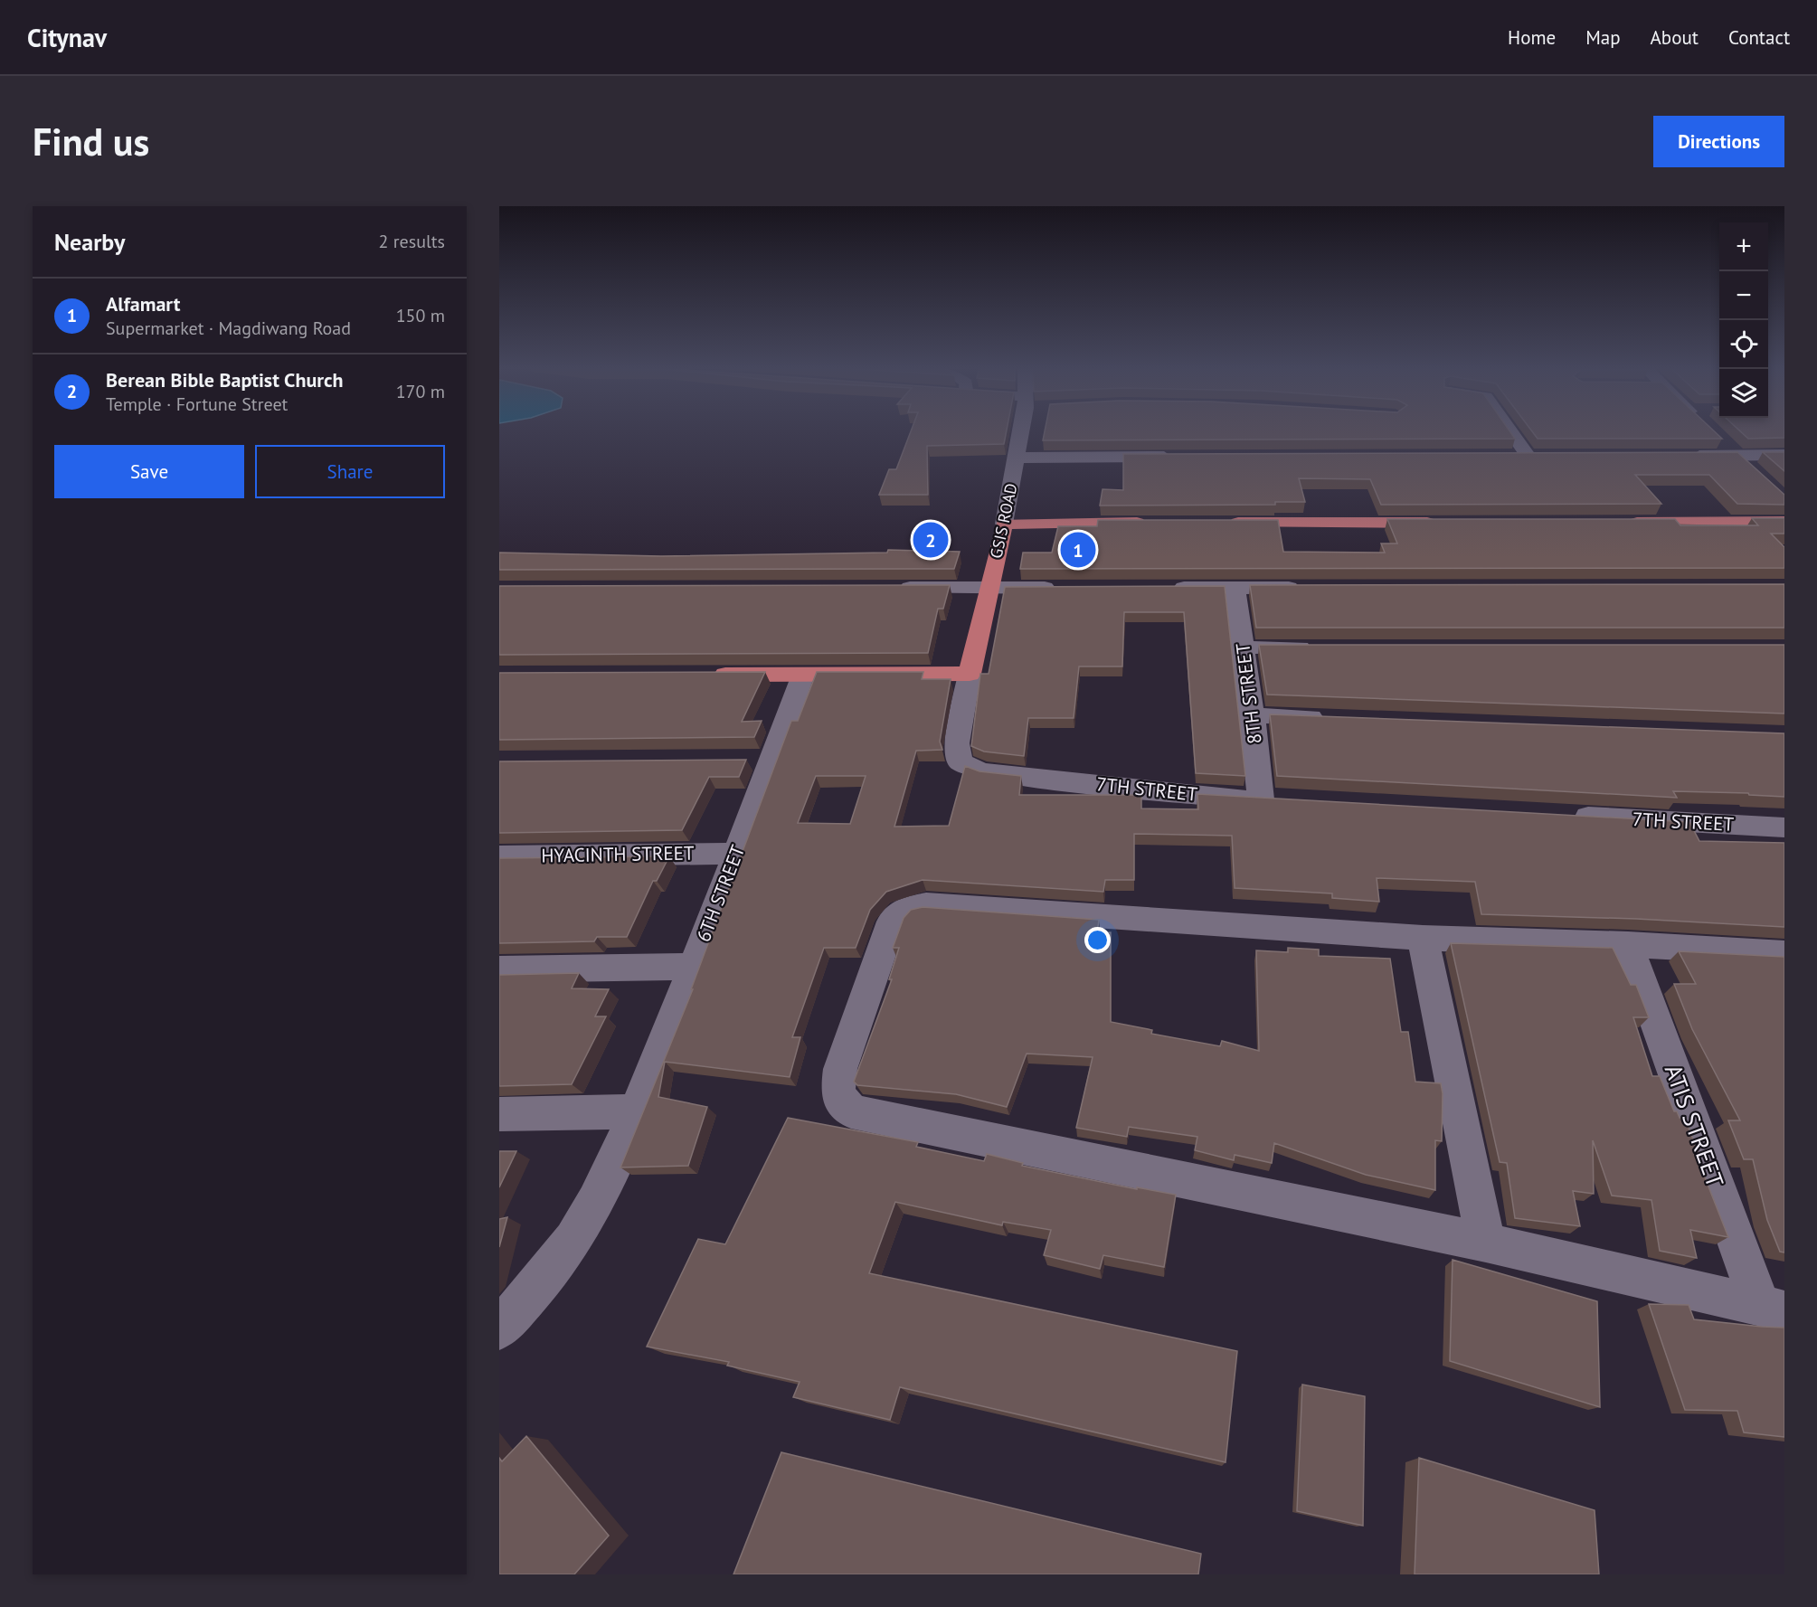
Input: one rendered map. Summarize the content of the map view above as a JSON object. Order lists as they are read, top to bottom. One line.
{"streets":{"main road":["GSIS ROAD"],"street":["8TH STREET","7TH STREET","HYACINTH STREET","6TH STREET","ATIS STREET"]},"crossings":[["GSIS ROAD","7TH STREET"],["8TH STREET","7TH STREET"],["HYACINTH STREET","6TH STREET"]],"page":{"header":"Citynav","nav":["Home","Map","About","Contact"],"buttons":["Directions",["Save","Share"]],"title":"Find us","heading":["Nearby","2 results"],"map_buttons":["+","−"],"list":[{"mark":"1","name":"Alfamart","note":"Supermarket · Magdiwang Road","value":"150 m"},{"mark":"2","name":"Berean Bible Baptist Church","note":"Temple · Fortune Street","value":"170 m"}],"pins":["2","1"]}}
